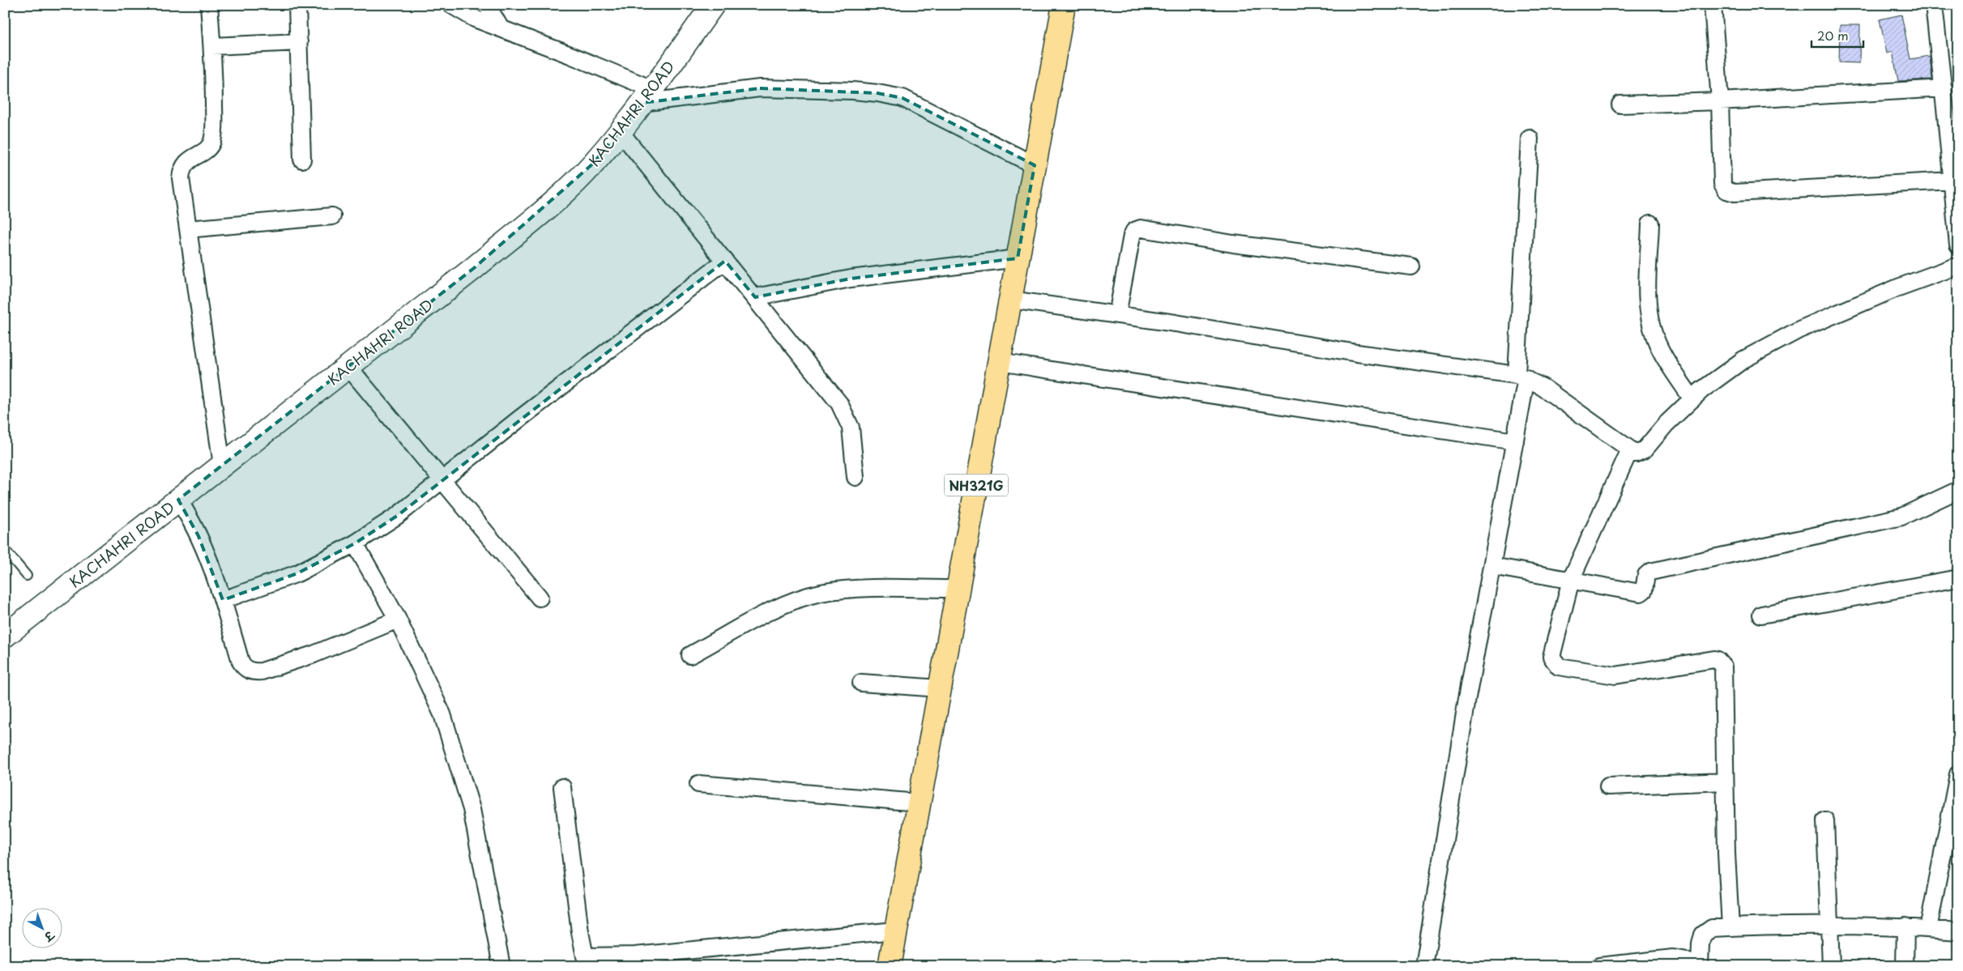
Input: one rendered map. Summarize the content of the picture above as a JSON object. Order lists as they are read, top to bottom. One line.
{"streets":{"highway":["NH321G"],"main road":["KACHAHRI ROAD"]},"scale_bar":"20 m","north":"bottom right"}
